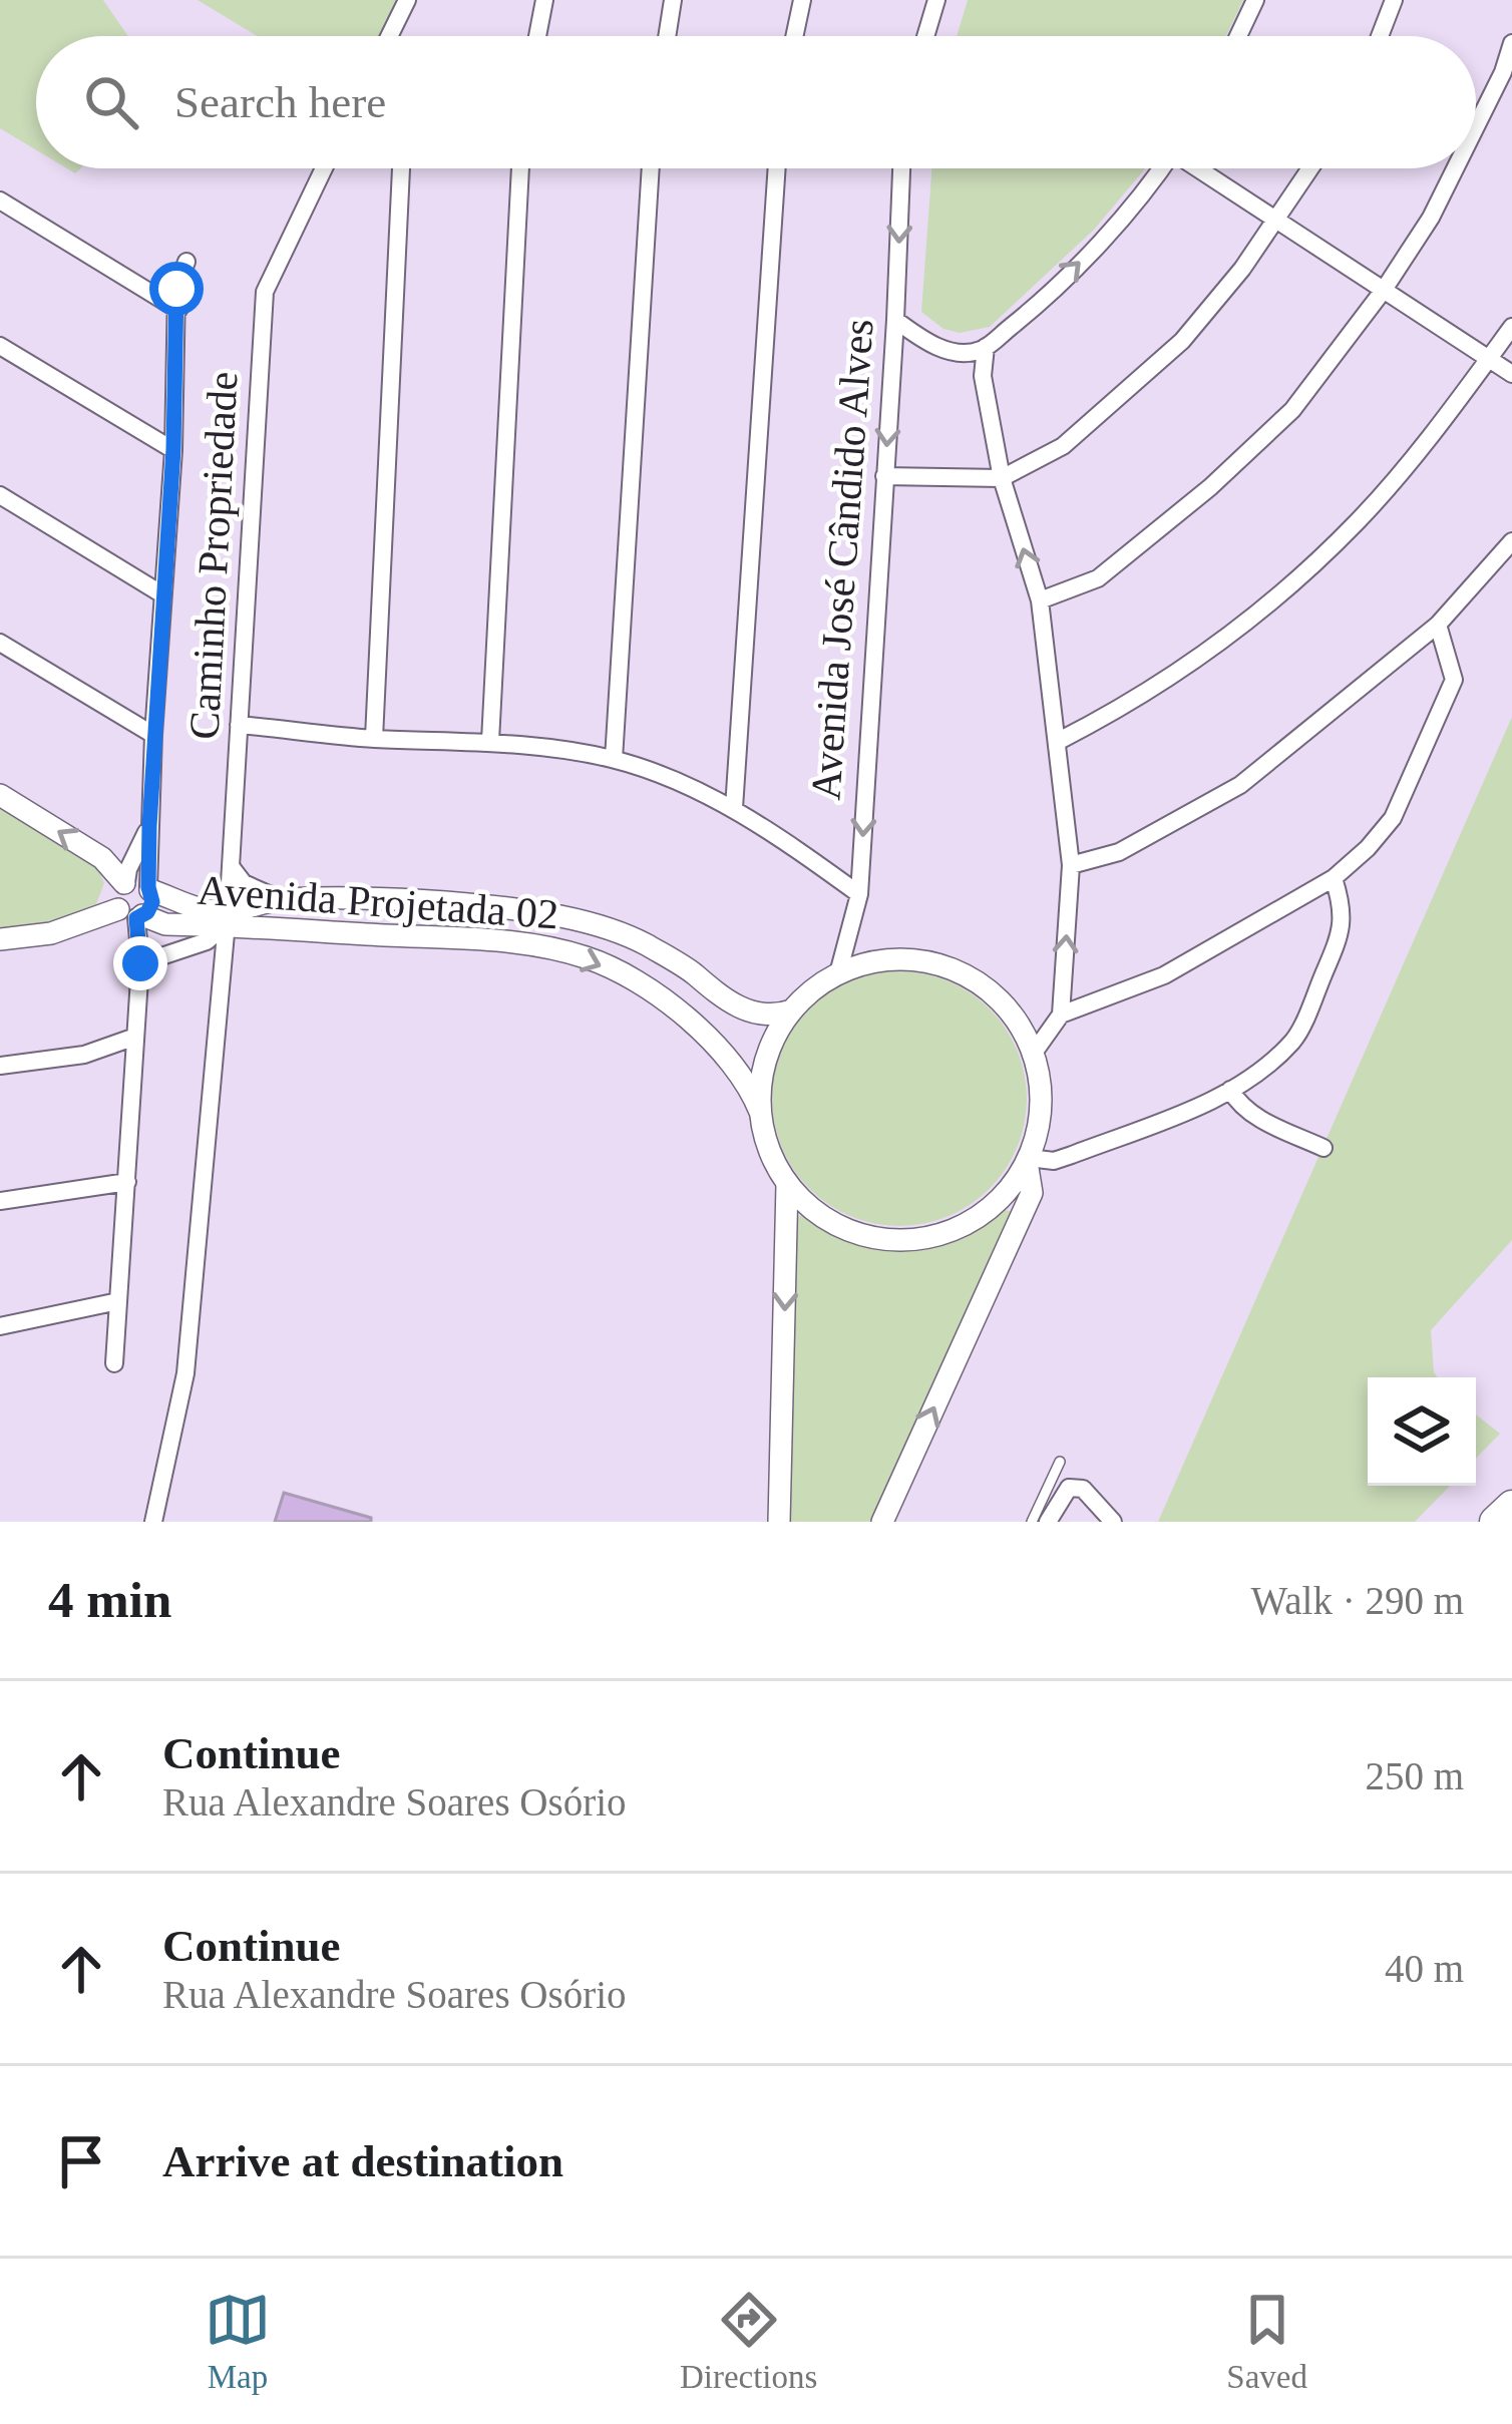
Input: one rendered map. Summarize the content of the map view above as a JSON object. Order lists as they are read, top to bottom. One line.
{"streets":{"street":["Caminho Propriedade","Avenida José Cândido Alves","Avenida Projetada 02"]},"crossings":[["Caminho Propriedade","Avenida Projetada 02"],["Avenida José Cândido Alves","Avenida Projetada 02"]],"page":{"search":"Search here","heading":["4 min","Walk · 290 m"],"list":[["Continue","Rua Alexandre Soares Osório","250 m"],["Continue","Rua Alexandre Soares Osório","40 m"],"Arrive at destination"],"nav":["Map","Directions","Saved"]}}
